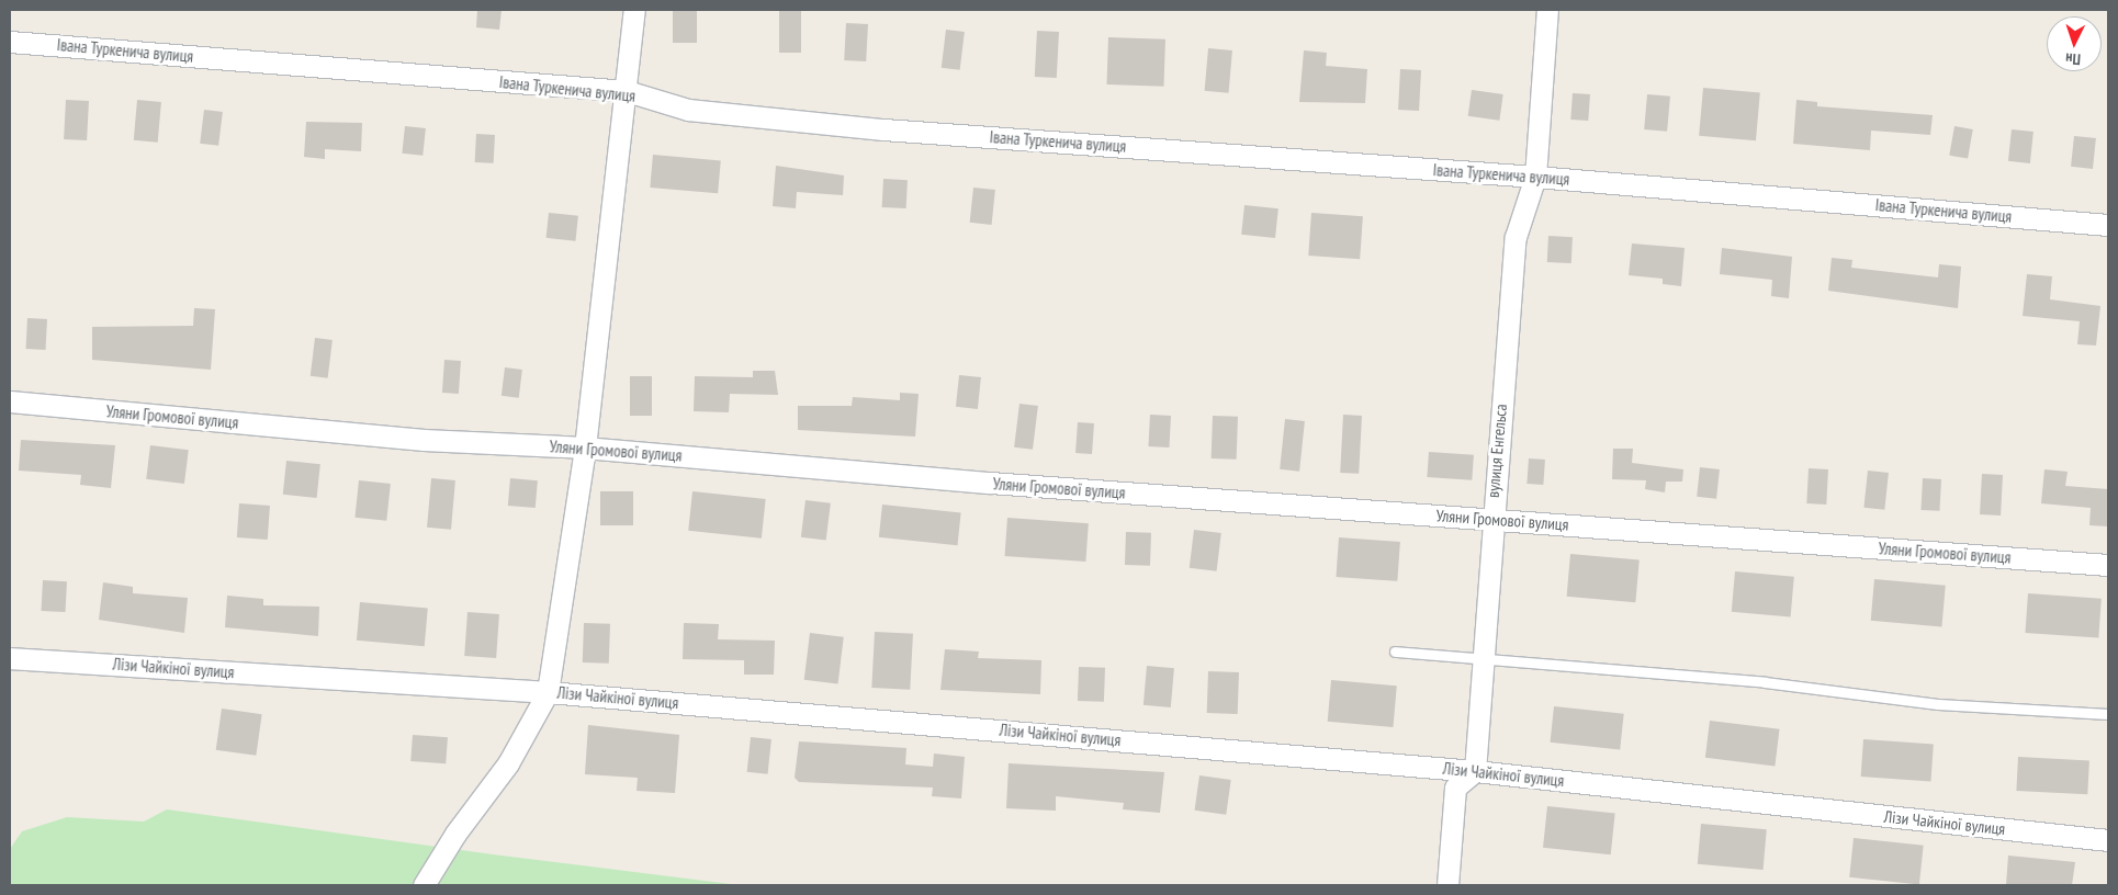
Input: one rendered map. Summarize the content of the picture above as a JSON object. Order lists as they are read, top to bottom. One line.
{"streets":{"street":["Івана Туркенича вулиця","Уляни Громової вулиця","вулиця Енгельса","Лізи Чайкіної вулиця"]},"crossings":[["Івана Туркенича вулиця","вулиця Енгельса"],["Уляни Громової вулиця","вулиця Енгельса"],["вулиця Енгельса","Лізи Чайкіної вулиця"]],"north":"bottom"}
